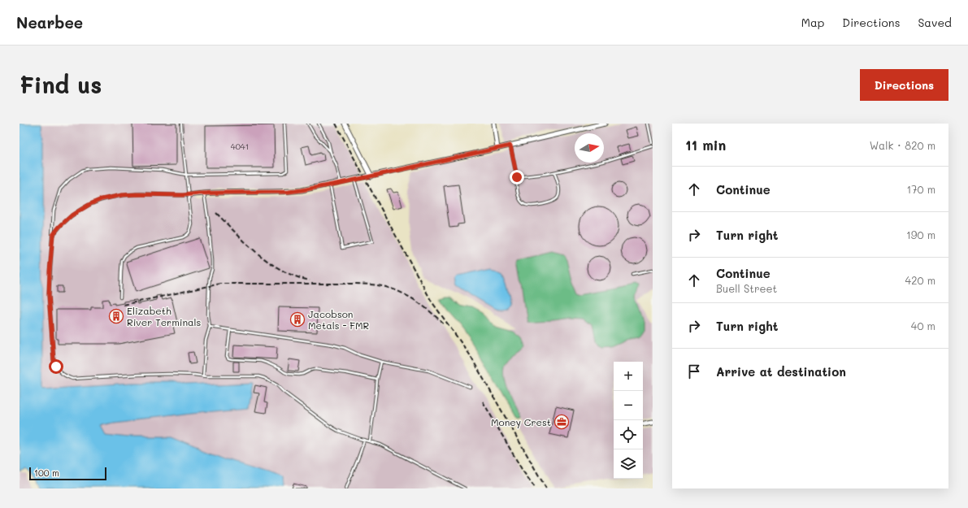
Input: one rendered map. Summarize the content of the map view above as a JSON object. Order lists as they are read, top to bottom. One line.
{"places":{"building":["Elizabeth River Terminals","Jacobson Metals - FMR"],"office":["Money Crest"]},"house_numbers":["4041"],"scale_bar":"100 m","north":"right","page":{"header":"Nearbee","nav":["Map","Directions","Saved"],"buttons":"Directions","title":"Find us","heading":["11 min","Walk · 820 m"],"list":[["Continue","170 m"],["Turn right","190 m"],["Continue","Buell Street","420 m"],["Turn right","40 m"],"Arrive at destination"],"map_buttons":["+","−"],"scale":"100 m"}}
